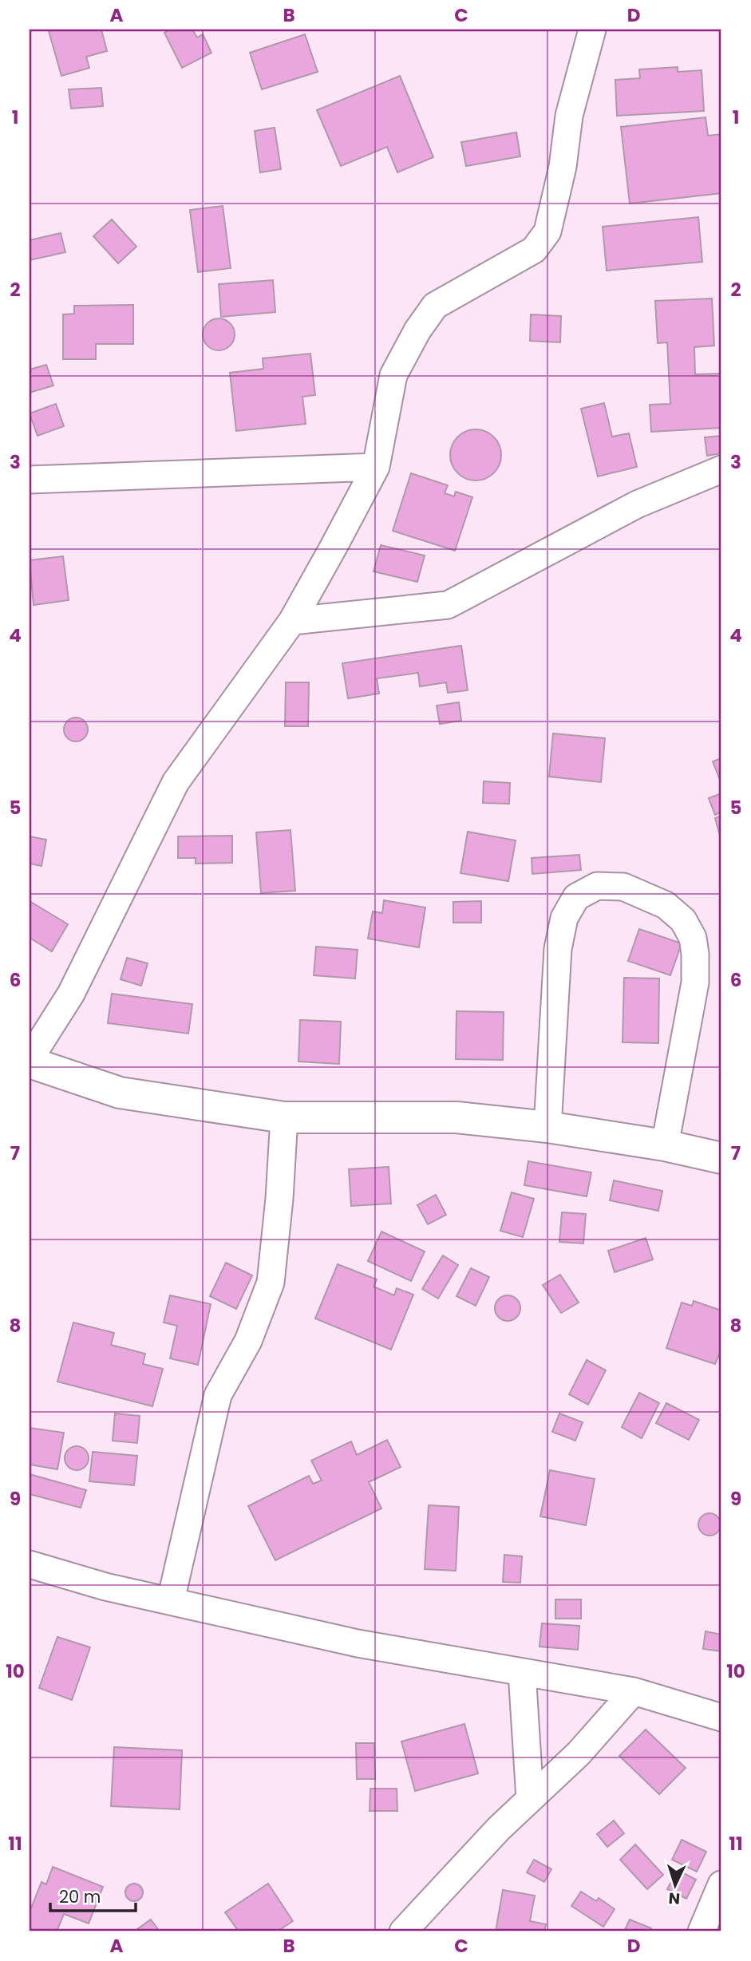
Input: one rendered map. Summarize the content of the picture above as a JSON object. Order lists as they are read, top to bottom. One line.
{"scale_bar":"20 m","north":"bottom","grid":{"columns":["A","B","C","D"],"rows":["1","2","3","4","5","6","7","8","9","10","11"]}}
